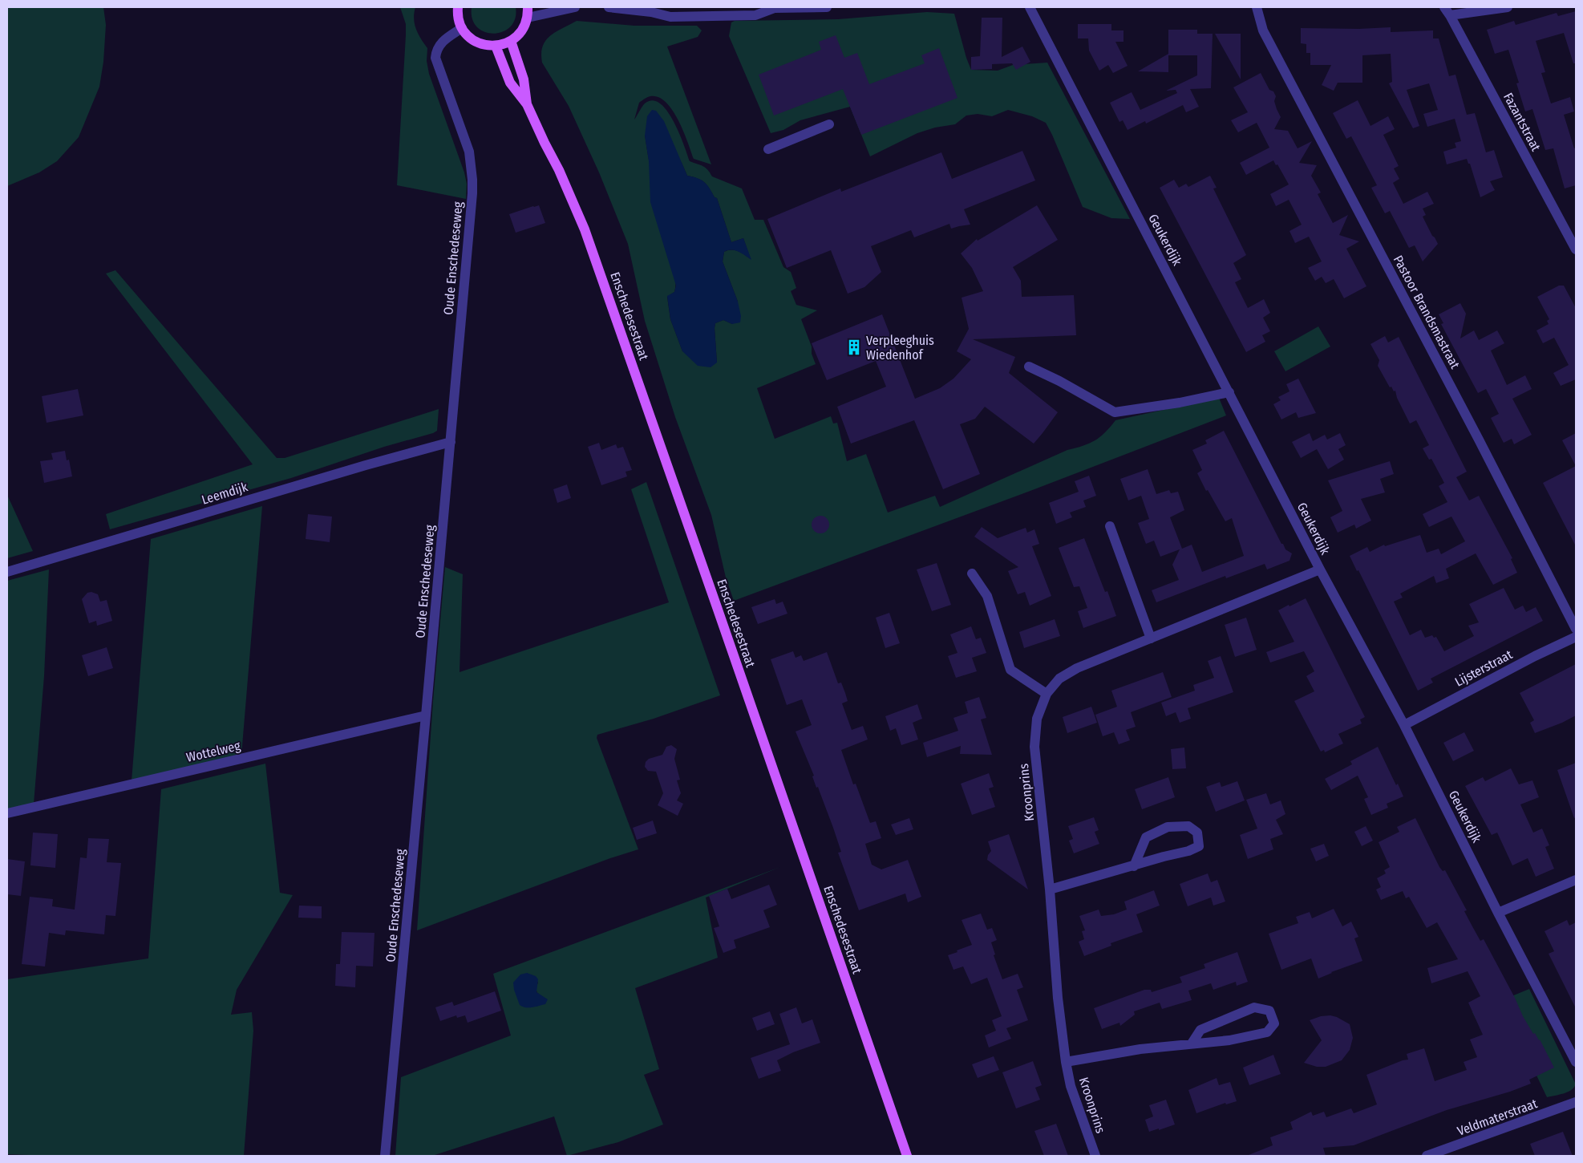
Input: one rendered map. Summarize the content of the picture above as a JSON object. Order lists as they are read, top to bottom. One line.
{"streets":{"main road":["Enschedesestraat"],"street":["Fazantstraat","Geukerdijk","Oude Enschedeseweg","Pastoor Brandsmastraat","Leemdijk","Lijsterstraat","Wottelweg","Kroonprins","Veldmaterstraat"]},"crossings":[["Geukerdijk","Lijsterstraat"],["Geukerdijk","Kroonprins"],["Oude Enschedeseweg","Leemdijk"],["Oude Enschedeseweg","Wottelweg"]],"places":{"building":["Verpleeghuis Wiedenhof"]}}
